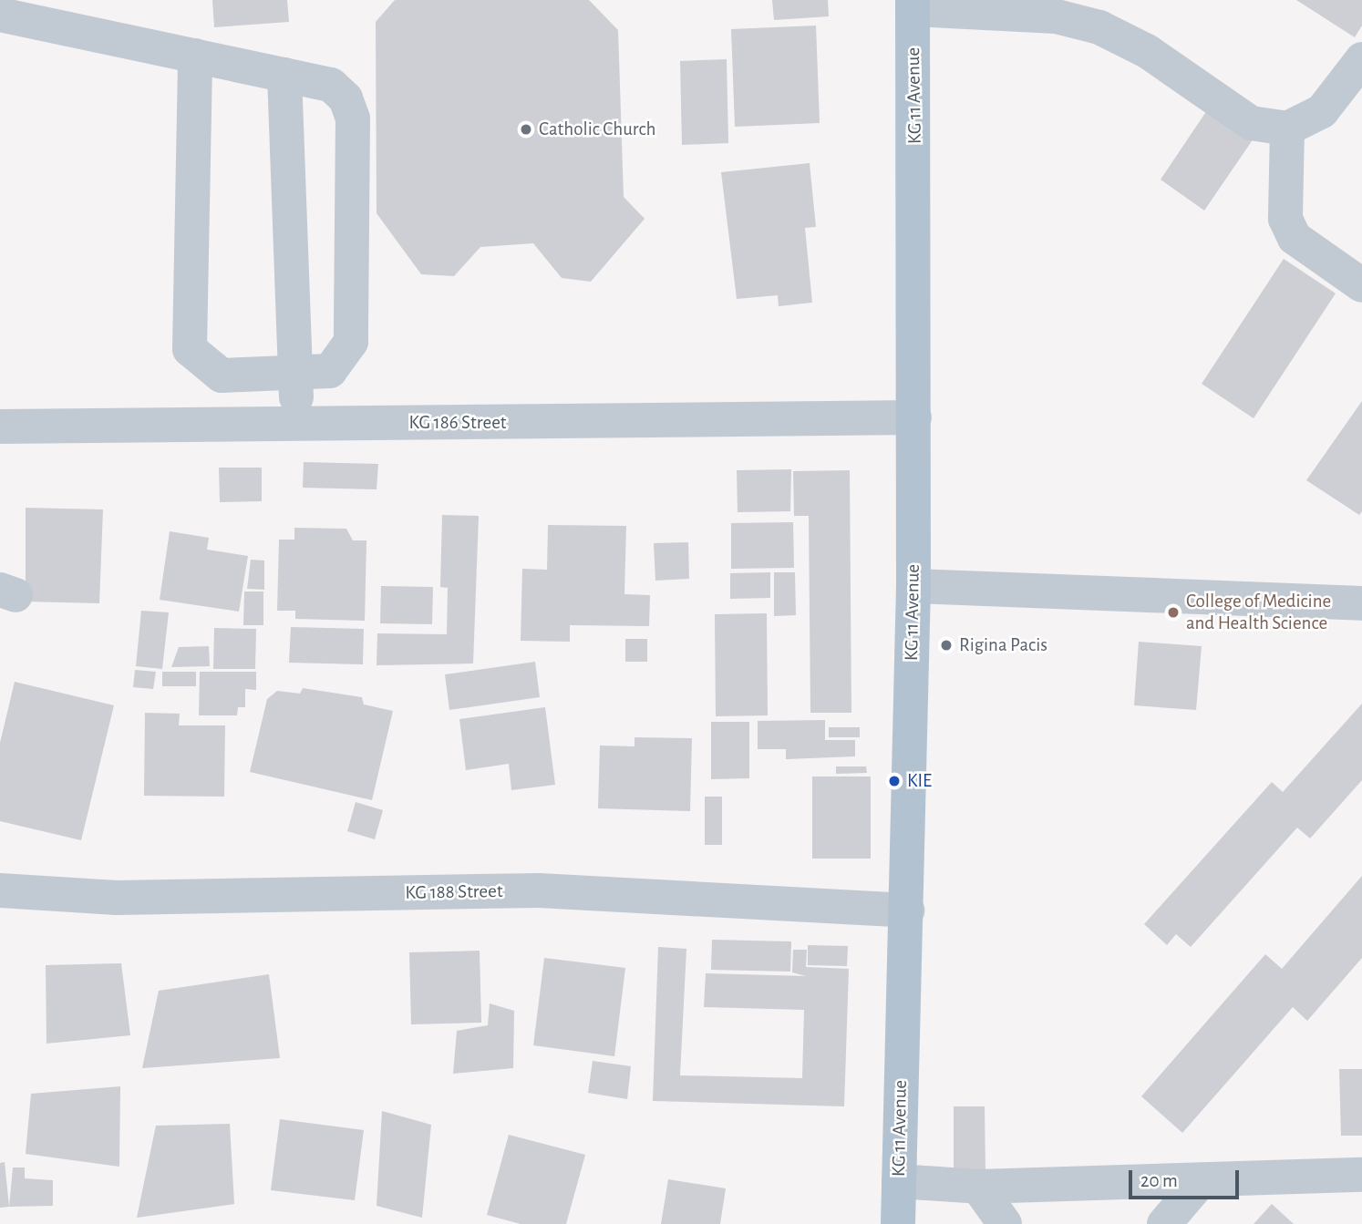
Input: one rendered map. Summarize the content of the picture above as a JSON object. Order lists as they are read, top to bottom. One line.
{"streets":{"main road":["KG 11 Avenue"],"street":["KG 186 Street","KG 188 Street"]},"crossings":[["KG 11 Avenue","KG 186 Street"],["KG 11 Avenue","KG 188 Street"]],"places":["Catholic Church","College of Medicine and Health Science","Rigina Pacis","KIE"],"scale_bar":"20 m"}
